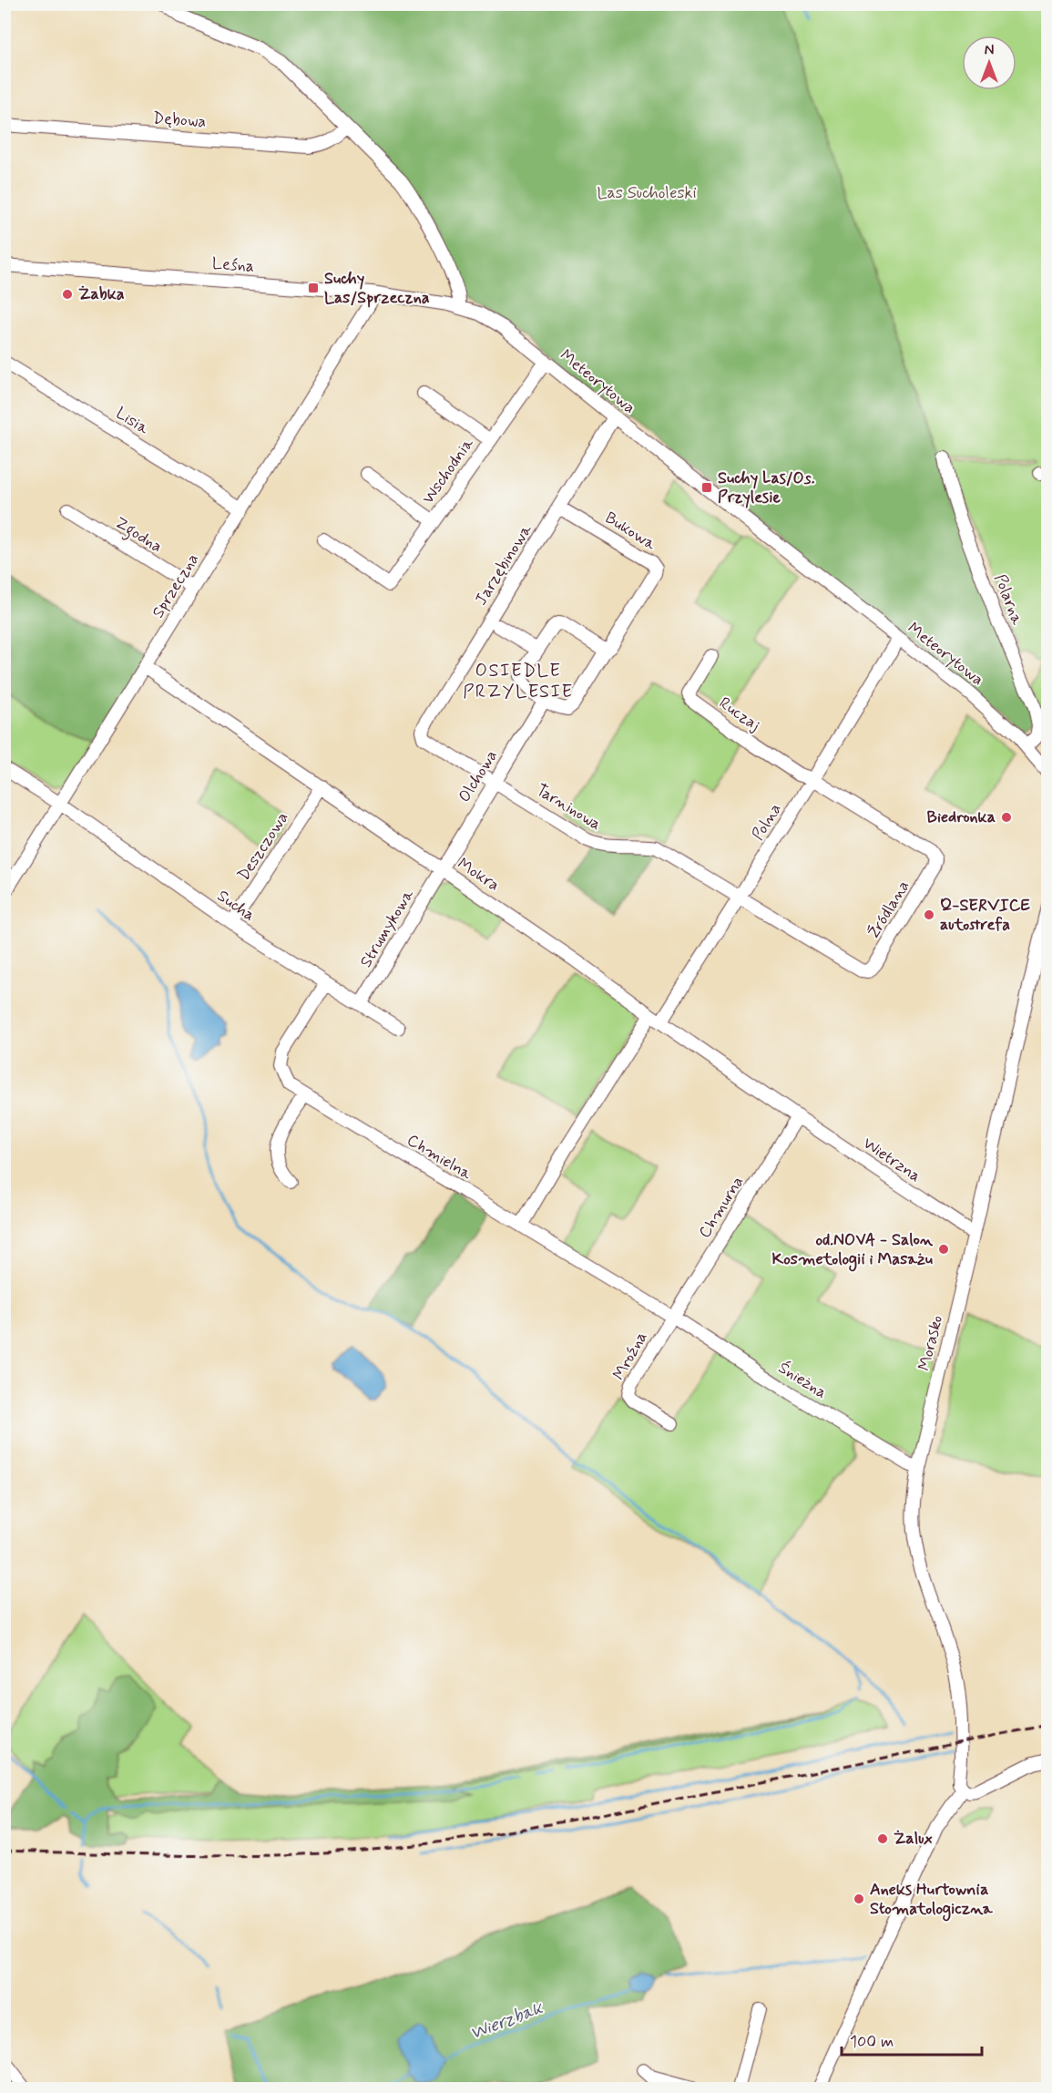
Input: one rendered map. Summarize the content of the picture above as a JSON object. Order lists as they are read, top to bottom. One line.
{"streets":{"street":["Dębowa","Leśna","Meteorytowa","Lisia","Wschodnia","Bukowa","Zgodna","Jarzębinowa","Sprzeczna","Polarna","Ruczaj","Olchowa","Tarninowa","Polna","Deszczowa","Mokra","Sucha","Źródlana","Strumykowa","Chmielna","Wietrzna","Chmurna","Morasko","Mroźna","Śnieżna"]},"crossings":[["Leśna","Meteorytowa"],["Leśna","Sprzeczna"],["Meteorytowa","Wschodnia"],["Meteorytowa","Jarzębinowa"],["Meteorytowa","Polarna"],["Meteorytowa","Polna"],["Lisia","Sprzeczna"],["Bukowa","Jarzębinowa"],["Zgodna","Sprzeczna"],["Jarzębinowa","Tarninowa"],["Sprzeczna","Mokra"],["Sprzeczna","Sucha"],["Ruczaj","Polna"],["Ruczaj","Źródlana"],["Olchowa","Tarninowa"],["Olchowa","Mokra"],["Olchowa","Strumykowa"],["Tarninowa","Polna"],["Tarninowa","Źródlana"],["Polna","Mokra"],["Polna","Źródlana"],["Polna","Chmielna"],["Deszczowa","Mokra"],["Deszczowa","Sucha"],["Mokra","Strumykowa"],["Mokra","Wietrzna"],["Mokra","Chmurna"],["Sucha","Strumykowa"],["Sucha","Chmielna"],["Chmielna","Chmurna"],["Chmielna","Mroźna"],["Chmielna","Śnieżna"],["Wietrzna","Chmurna"],["Wietrzna","Morasko"],["Chmurna","Mroźna"],["Chmurna","Śnieżna"],["Morasko","Śnieżna"],["Mroźna","Śnieżna"]],"districts":["OSIEDLE PRZYLESIE"],"water":["Wierzbak"],"parks":["Las Sucholeski"],"places":{"transit":["Suchy Las/Sprzeczna","Suchy Las/Os. Przylesie"],"other":["Żabka","Biedronka","Q-SERVICE autostrefa","od.NOVA - Salon Kosmetologii i Masażu","Żalux","Aneks Hurtownia Stomatologiczna"]},"scale_bar":"100 m","north":"top"}
